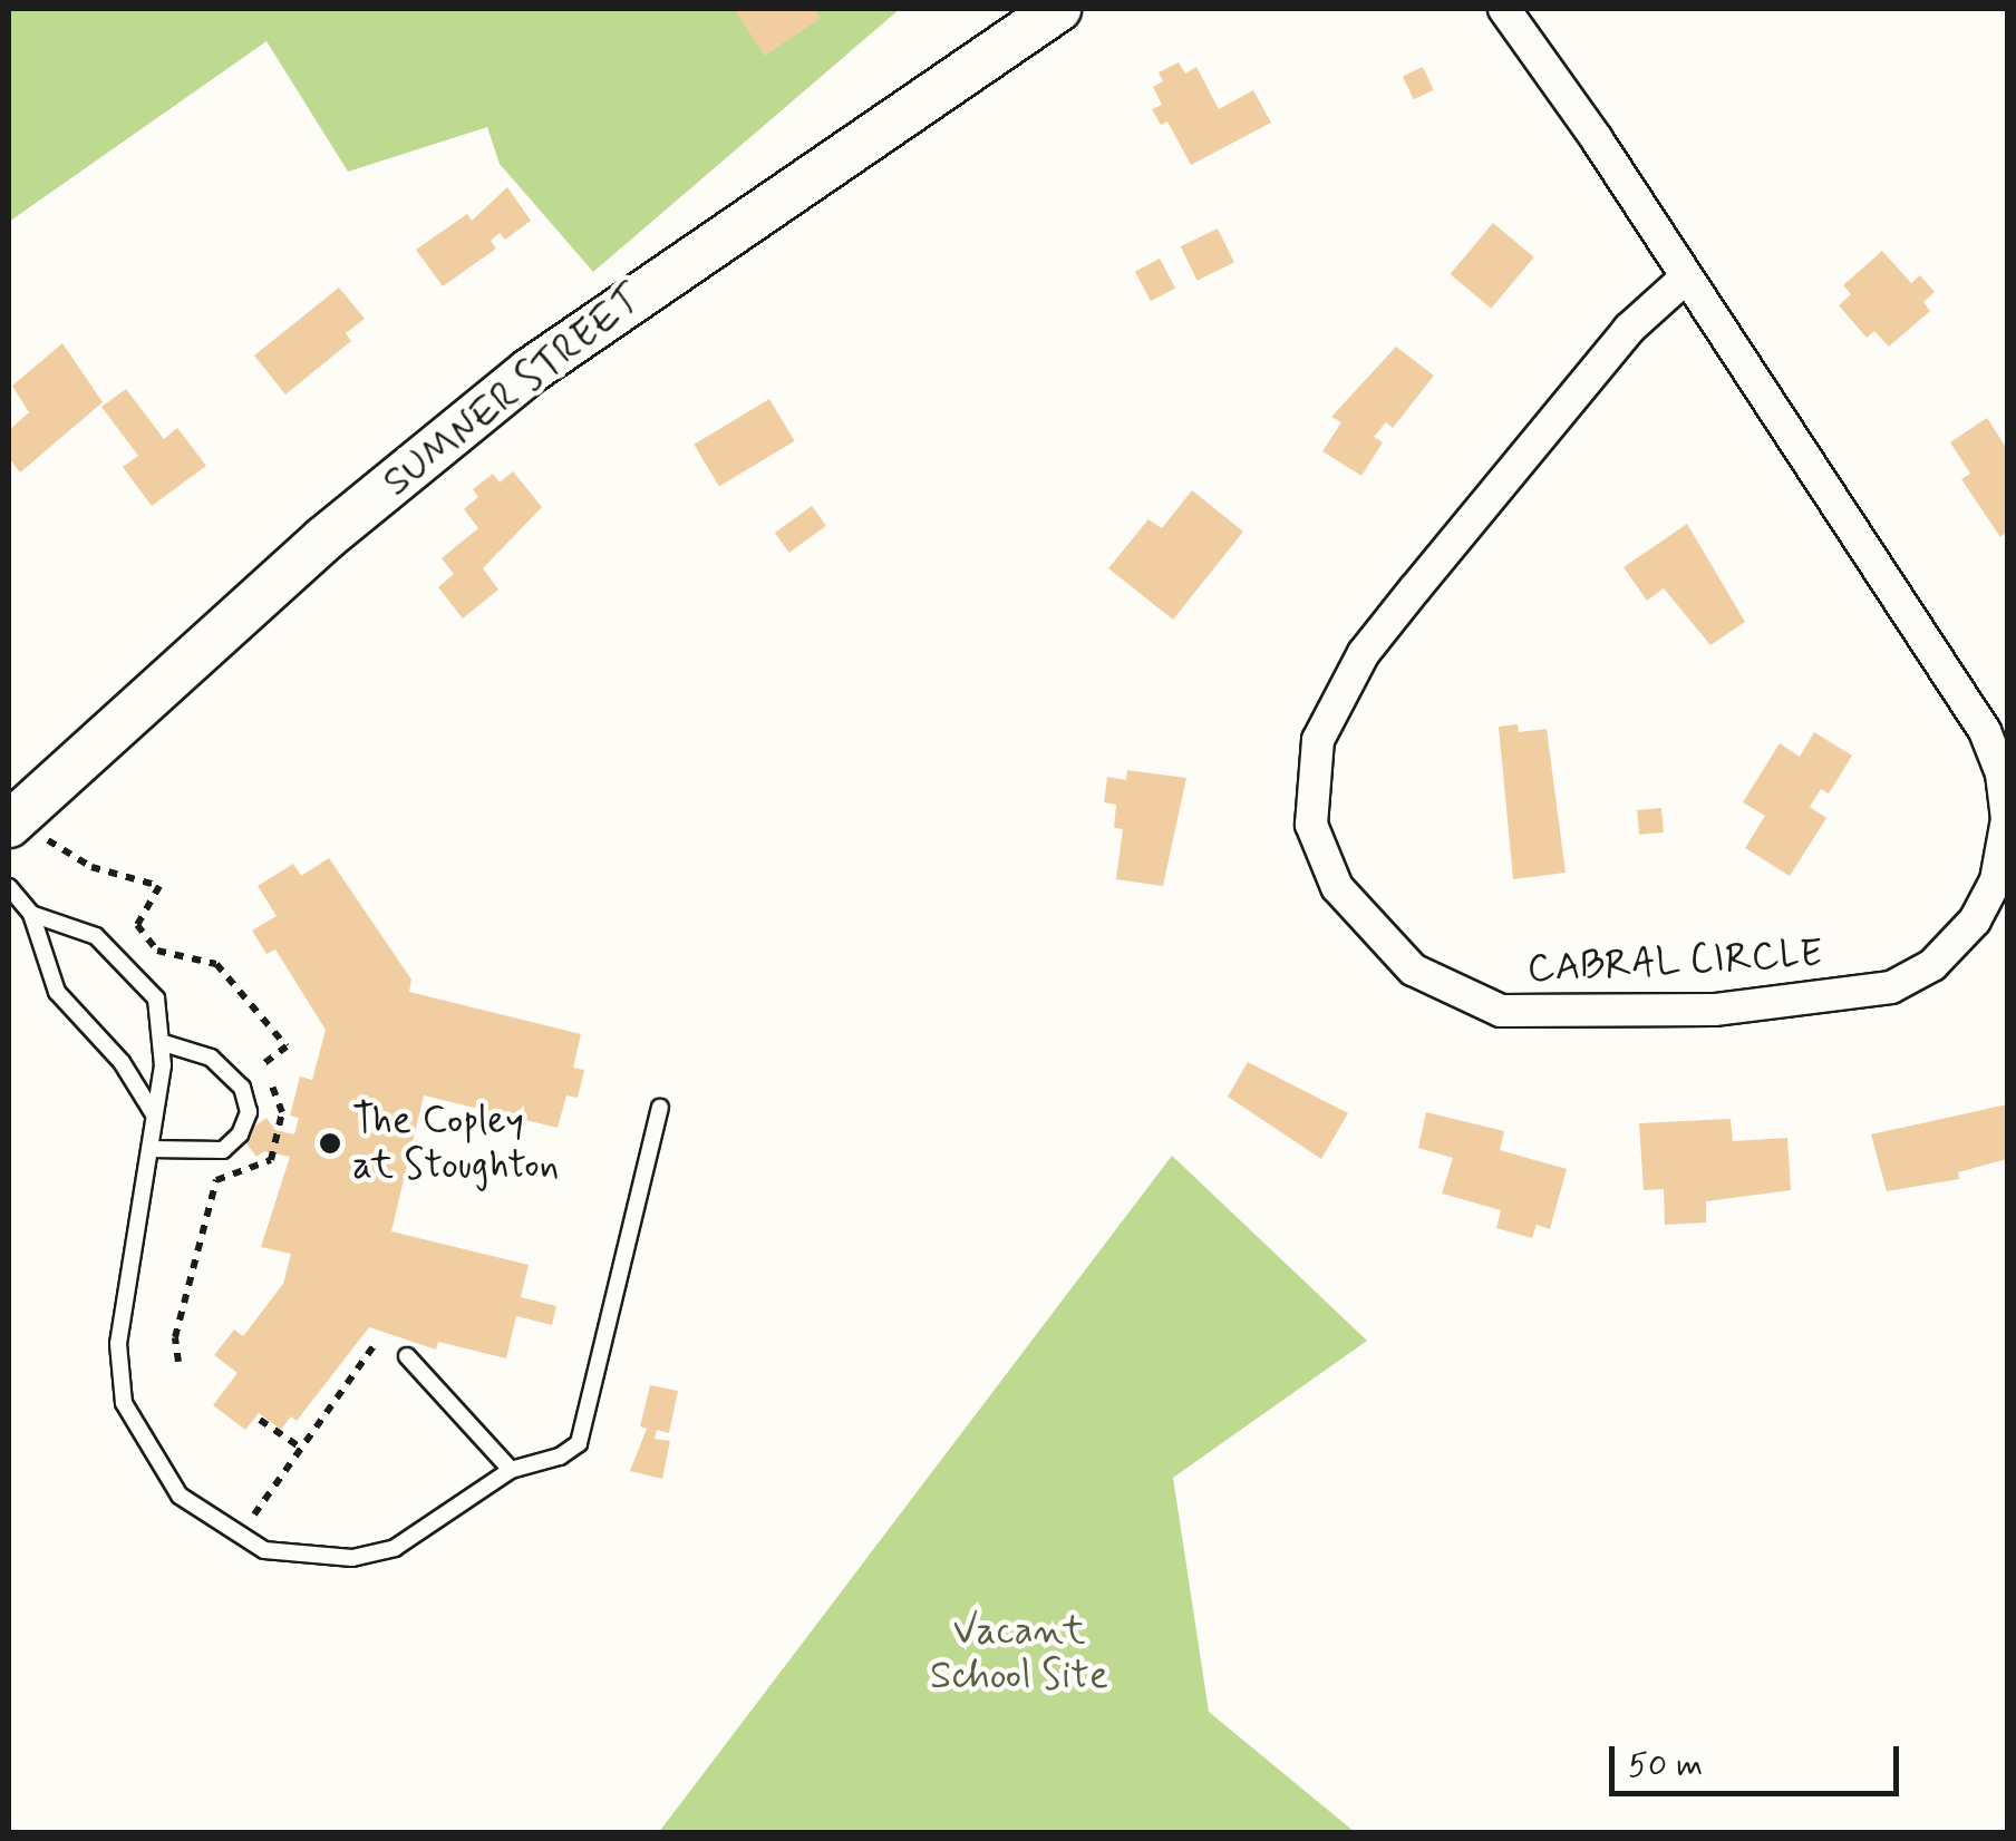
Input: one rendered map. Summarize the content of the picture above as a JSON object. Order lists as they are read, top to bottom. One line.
{"streets":{"main road":["SUMNER STREET"],"street":["CABRAL CIRCLE"]},"parks":["Vacant School Site"],"places":["The Copley at Stoughton"],"scale_bar":"50 m"}
